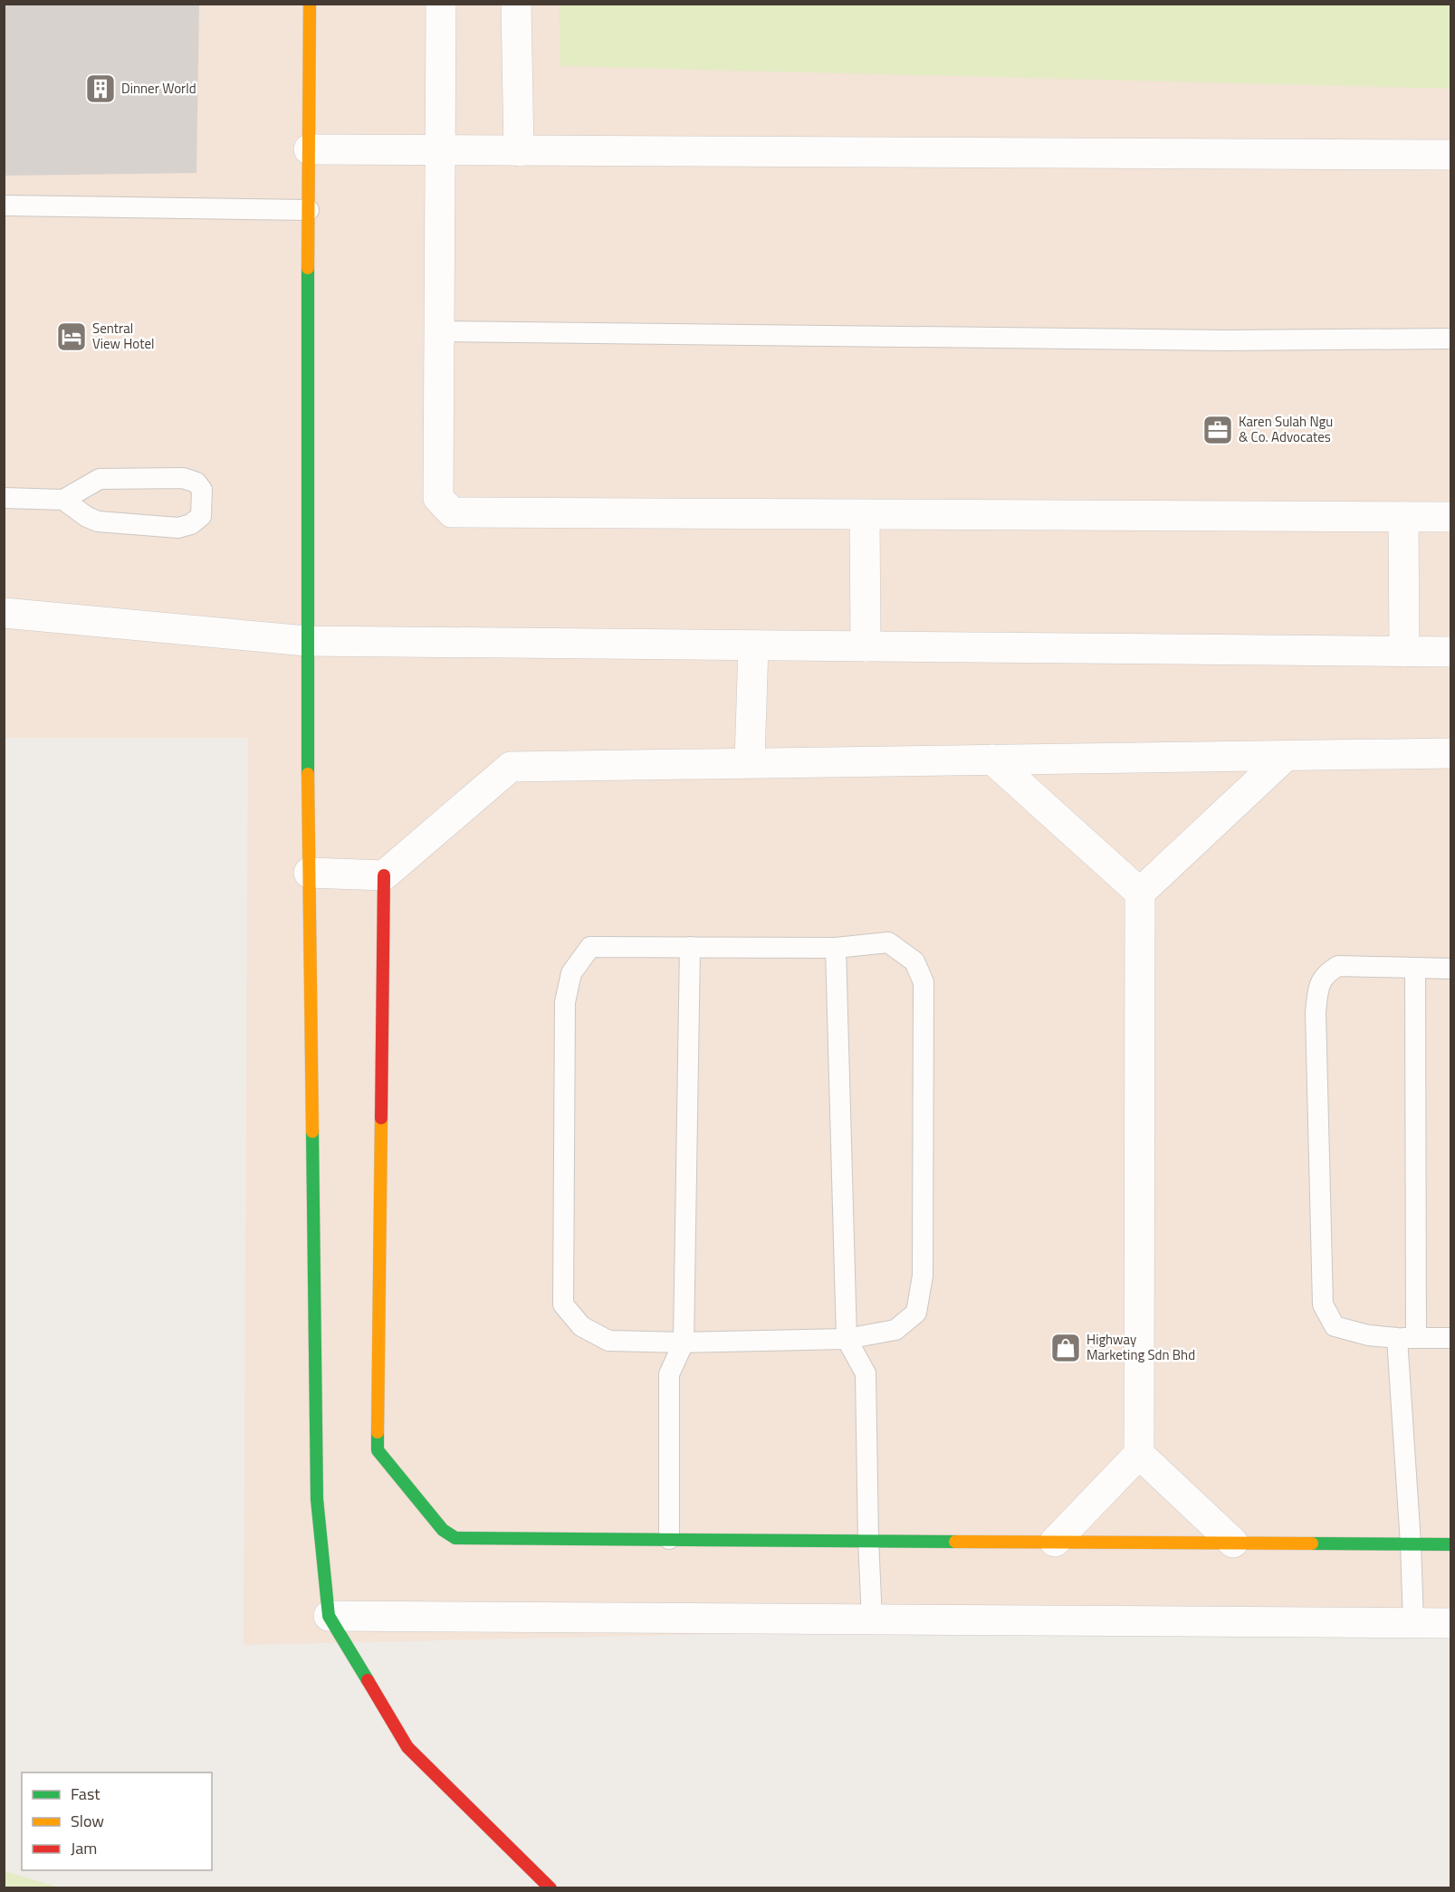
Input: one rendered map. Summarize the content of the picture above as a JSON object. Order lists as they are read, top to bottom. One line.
{"places":{"building":["Dinner World"],"hotel":["Sentral View Hotel"],"office":["Karen Sulah Ngu & Co. Advocates"],"shop":["Highway Marketing Sdn Bhd"]},"legend":["Fast","Slow","Jam"]}
